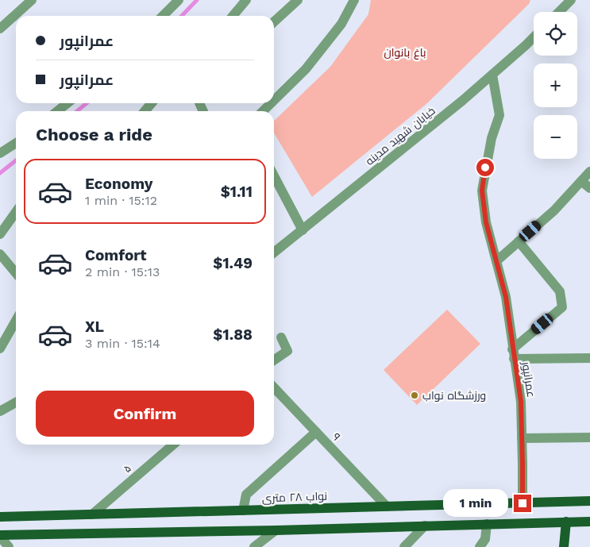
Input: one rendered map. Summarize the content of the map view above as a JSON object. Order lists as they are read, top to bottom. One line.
{"streets":{"main road":["نواب ۲۸ متری"],"street":["خیابان شهید مدینه","عمرانپور","۹","۵"]},"crossings":[["خیابان شهید مدینه","عمرانپور"],["عمرانپور","نواب ۲۸ متری"],["۹","نواب ۲۸ متری"],["۵","نواب ۲۸ متری"]],"parks":["باغ بانوان"],"places":["ورزشگاه نواب"],"page":{"map_buttons":["+","−"],"banner":["عمرانپور","عمرانپور"],"heading":"Choose a ride","list":[{"name":"Economy","note":"1 min · 15:12","value":"$1.11"},{"name":"Comfort","note":"2 min · 15:13","value":"$1.49"},{"name":"XL","note":"3 min · 15:14","value":"$1.88"}],"buttons":"Confirm","bubble":"1 min"}}
